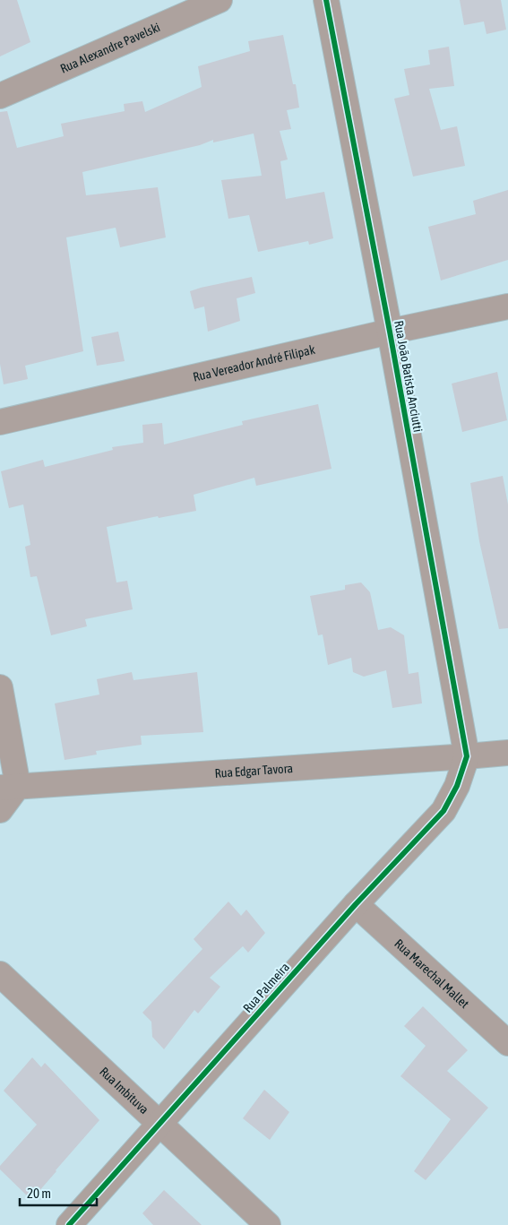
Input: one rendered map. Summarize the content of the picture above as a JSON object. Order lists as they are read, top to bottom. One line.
{"streets":{"street":["Rua Alexandre Pavelski","Rua Vereador André Filipak","Rua João Batista Anciutti","Rua Edgar Tavora","Rua Marechal Mallet","Rua Palmeira","Rua Imbituva"]},"crossings":[["Rua Vereador André Filipak","Rua João Batista Anciutti"],["Rua João Batista Anciutti","Rua Edgar Tavora"],["Rua João Batista Anciutti","Rua Palmeira"],["Rua Edgar Tavora","Rua Palmeira"],["Rua Marechal Mallet","Rua Palmeira"],["Rua Palmeira","Rua Imbituva"]],"scale_bar":"20 m"}
